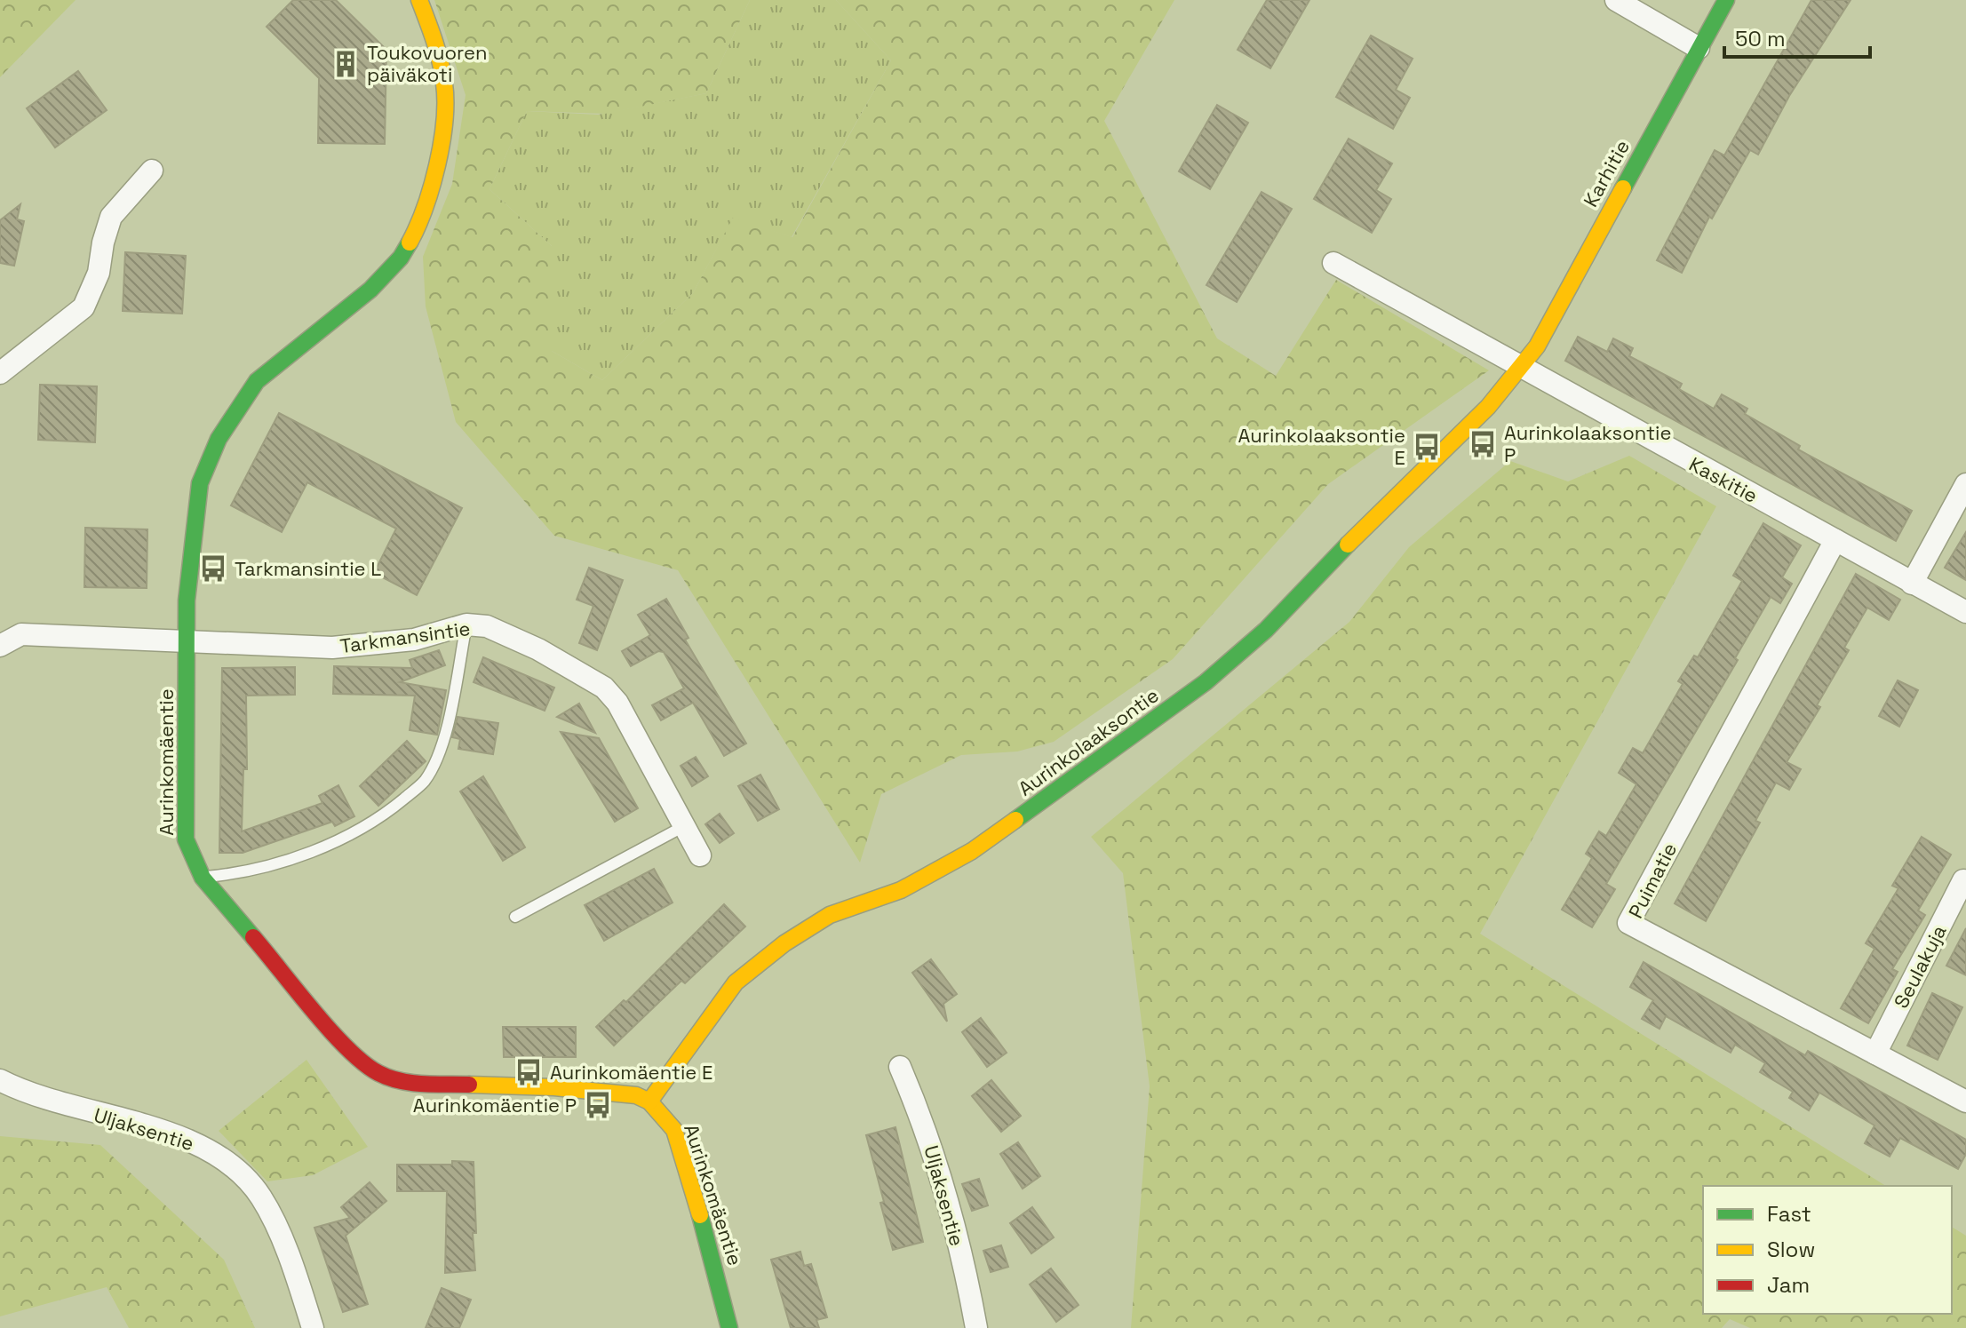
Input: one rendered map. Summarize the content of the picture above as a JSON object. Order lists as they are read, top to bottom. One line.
{"streets":{"street":["Karhitie","Kaskitie","Tarkmansintie","Aurinkolaaksontie","Aurinkomäentie","Puimatie","Seulakuja","Uljaksentie"]},"crossings":[["Karhitie","Kaskitie"],["Karhitie","Aurinkolaaksontie"],["Kaskitie","Aurinkolaaksontie"],["Kaskitie","Puimatie"],["Tarkmansintie","Aurinkomäentie"],["Aurinkolaaksontie","Aurinkomäentie"],["Puimatie","Seulakuja"]],"places":{"building":["Toukovuoren päiväkoti"],"bus stop":["Aurinkolaaksontie P","Aurinkolaaksontie E","Tarkmansintie L","Aurinkomäentie E","Aurinkomäentie P"]},"legend":["Fast","Slow","Jam"],"scale_bar":"50 m"}
